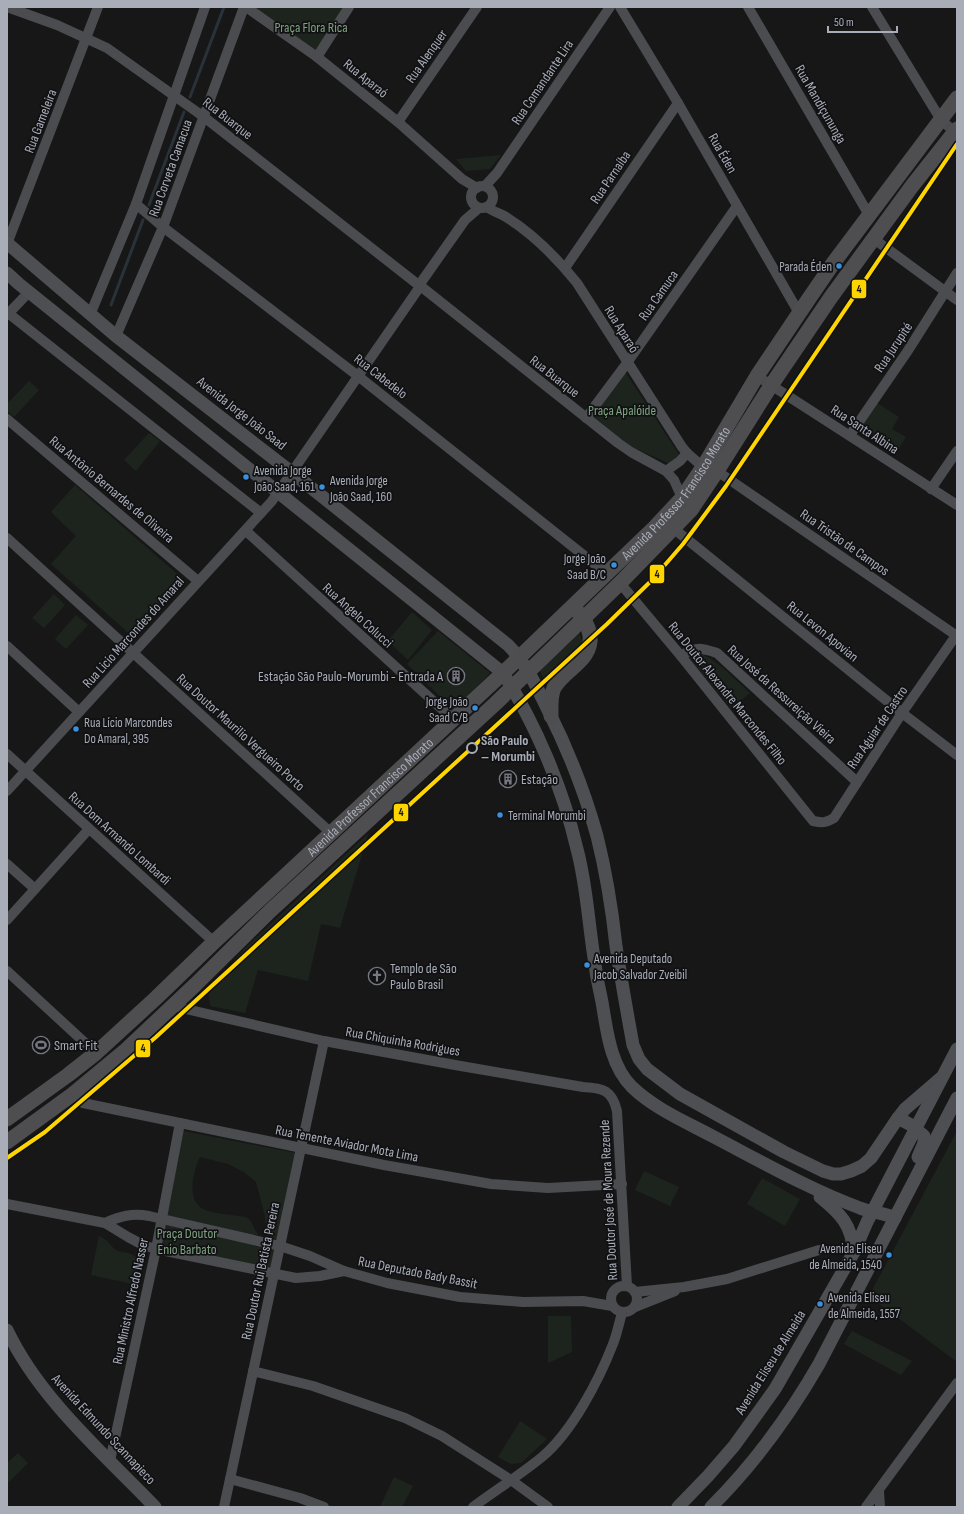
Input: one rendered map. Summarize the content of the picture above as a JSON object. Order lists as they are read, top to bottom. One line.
{"streets":{"highway":["Avenida Professor Francisco Morato"],"main road":["Avenida Jorge João Saad","Avenida Eliseu de Almeida","Avenida Edmundo Scannapieco"],"street":["Rua Alenquer","Rua Aparaó","Rua Comandante Lira","Rua Mandiçununga","Rua Buarque","Rua Gameleira","Rua Éden","Rua Corveta Camacua","Rua Parnaíba","Rua Camuca","Rua Jurupité","Rua Cabedelo","Rua Santa Albina","Rua Antônio Bernardes de Oliveira","Rua Tristão de Campos","Rua Angelo Colucci","Rua Levon Apovian","Rua Licio Marcondes do Amaral","Rua Doutor Alexandre Marcondes Filho","Rua José da Ressureição Vieira","Rua Aguiar de Castro","Rua Doutor Maurilio Vergueiro Porto","Rua Dom Armando Lombardi","Rua Chiquinha Rodrigues","Rua Tenente Aviador Mota Lima","Rua Doutor José de Moura Rezende","Rua Doutor Rui Batista Pereira","Rua Deputado Bady Bassit","Rua Ministro Alfredo Nasser"]},"crossings":[["Rua Alenquer","Rua Aparaó"],["Rua Aparaó","Rua Comandante Lira"],["Rua Aparaó","Rua Corveta Camacua"],["Rua Aparaó","Rua Parnaíba"],["Rua Aparaó","Rua Camuca"],["Rua Aparaó","Avenida Professor Francisco Morato"],["Rua Aparaó","Rua Tristão de Campos"],["Rua Comandante Lira","Rua Buarque"],["Rua Comandante Lira","Rua Cabedelo"],["Rua Comandante Lira","Avenida Jorge João Saad"],["Rua Comandante Lira","Rua Licio Marcondes do Amaral"],["Rua Mandiçununga","Avenida Professor Francisco Morato"],["Rua Buarque","Rua Gameleira"],["Rua Buarque","Rua Corveta Camacua"],["Rua Buarque","Rua Camuca"],["Rua Buarque","Avenida Professor Francisco Morato"],["Rua Gameleira","Avenida Jorge João Saad"],["Rua Éden","Rua Parnaíba"],["Rua Éden","Rua Camuca"],["Rua Éden","Avenida Professor Francisco Morato"],["Rua Corveta Camacua","Rua Cabedelo"],["Rua Corveta Camacua","Avenida Jorge João Saad"],["Rua Jurupité","Rua Santa Albina"],["Rua Cabedelo","Avenida Professor Francisco Morato"],["Avenida Jorge João Saad","Avenida Professor Francisco Morato"],["Rua Santa Albina","Avenida Professor Francisco Morato"],["Rua Antônio Bernardes de Oliveira","Rua Licio Marcondes do Amaral"],["Avenida Professor Francisco Morato","Rua Tristão de Campos"],["Avenida Professor Francisco Morato","Rua Angelo Colucci"],["Avenida Professor Francisco Morato","Rua Levon Apovian"],["Avenida Professor Francisco Morato","Rua Doutor Alexandre Marcondes Filho"],["Avenida Professor Francisco Morato","Rua Doutor Maurilio Vergueiro Porto"],["Avenida Professor Francisco Morato","Rua Dom Armando Lombardi"],["Avenida Professor Francisco Morato","Rua Chiquinha Rodrigues"],["Avenida Professor Francisco Morato","Rua Tenente Aviador Mota Lima"],["Rua Tristão de Campos","Rua Aguiar de Castro"],["Rua Angelo Colucci","Rua Licio Marcondes do Amaral"],["Rua Levon Apovian","Rua Aguiar de Castro"],["Rua Licio Marcondes do Amaral","Rua Doutor Maurilio Vergueiro Porto"],["Rua Licio Marcondes do Amaral","Rua Dom Armando Lombardi"],["Rua Doutor Alexandre Marcondes Filho","Rua José da Ressureição Vieira"],["Rua Doutor Alexandre Marcondes Filho","Rua Aguiar de Castro"],["Rua José da Ressureição Vieira","Rua Aguiar de Castro"],["Rua Chiquinha Rodrigues","Rua Doutor José de Moura Rezende"],["Rua Chiquinha Rodrigues","Rua Doutor Rui Batista Pereira"],["Rua Tenente Aviador Mota Lima","Rua Doutor José de Moura Rezende"],["Rua Tenente Aviador Mota Lima","Rua Doutor Rui Batista Pereira"],["Rua Tenente Aviador Mota Lima","Rua Ministro Alfredo Nasser"],["Rua Doutor José de Moura Rezende","Rua Deputado Bady Bassit"],["Rua Doutor Rui Batista Pereira","Rua Deputado Bady Bassit"],["Rua Deputado Bady Bassit","Rua Ministro Alfredo Nasser"],["Rua Ministro Alfredo Nasser","Avenida Edmundo Scannapieco"]],"parks":["Praça Flora Rica","Praça Apalóide","Praça Doutor Enio Barbato"],"places":{"other":["Parada Éden","Avenida Jorge João Saad, 161","Avenida Jorge João Saad, 160","Jorge João Saad B/C","Jorge João Saad C/B","Rua Lício Marcondes Do Amaral, 395","São Paulo – Morumbi","Terminal Morumbi","Avenida Deputado Jacob Salvador Zveibil","Avenida Eliseu de Almeida, 1540","Avenida Eliseu de Almeida, 1557"],"building":["Estação São Paulo-Morumbi - Entrada A","Estação"],"church":["Templo de São Paulo Brasil"],"sports":["Smart Fit"]},"lines":["transit line 4"],"scale_bar":"50 m"}
